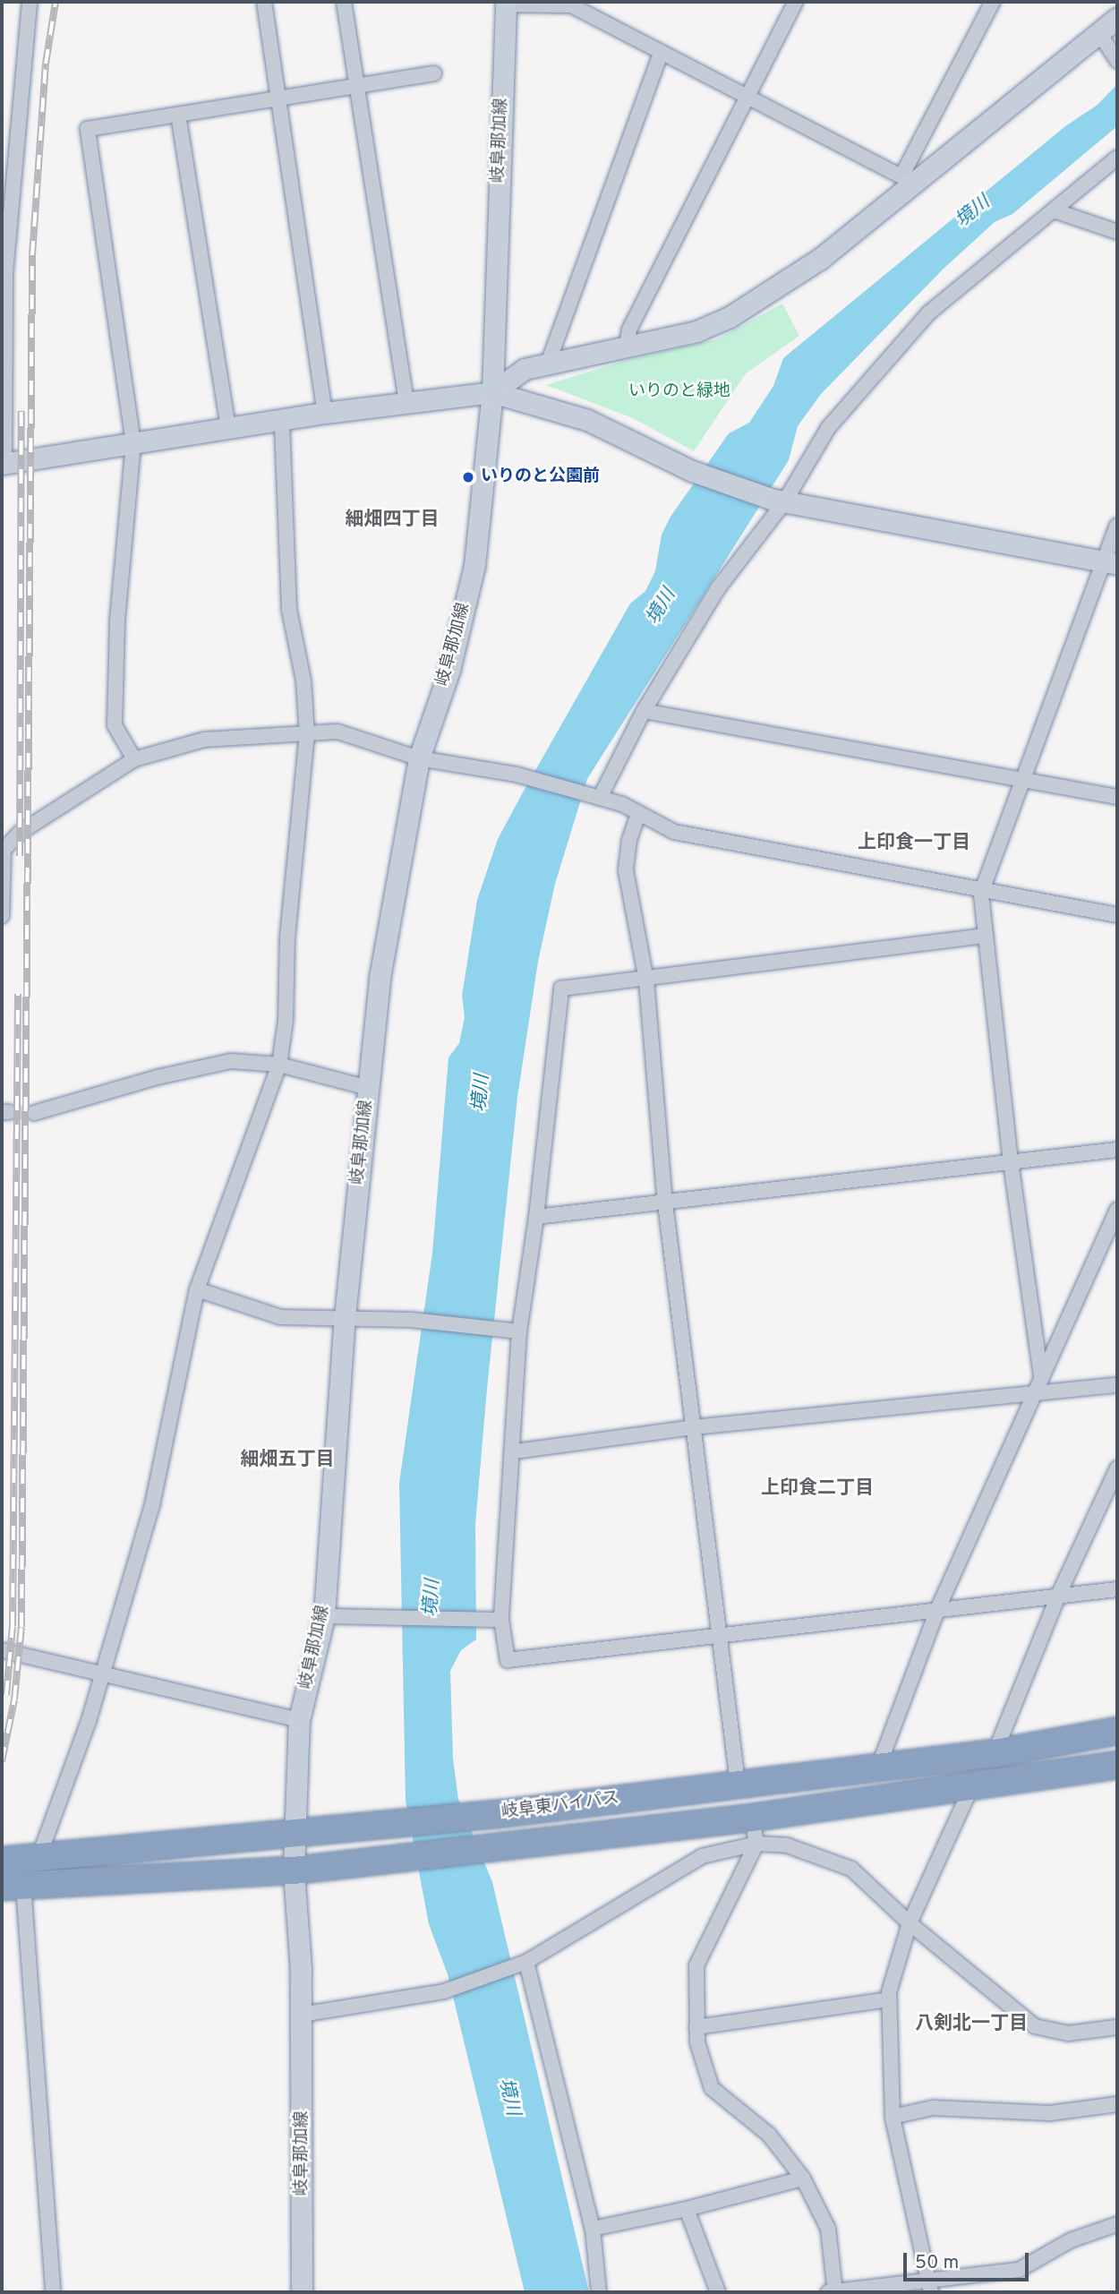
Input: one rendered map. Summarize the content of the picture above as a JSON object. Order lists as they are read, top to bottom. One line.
{"streets":{"highway":["岐阜東バイパス"],"main road":["岐阜那加線"]},"crossings":[["岐阜那加線","岐阜東バイパス"]],"districts":["細畑四丁目","上印食一丁目","細畑五丁目","上印食二丁目","八剣北一丁目"],"water":["境川"],"parks":["いりのと緑地"],"places":["いりのと公園前"],"scale_bar":"50 m"}
